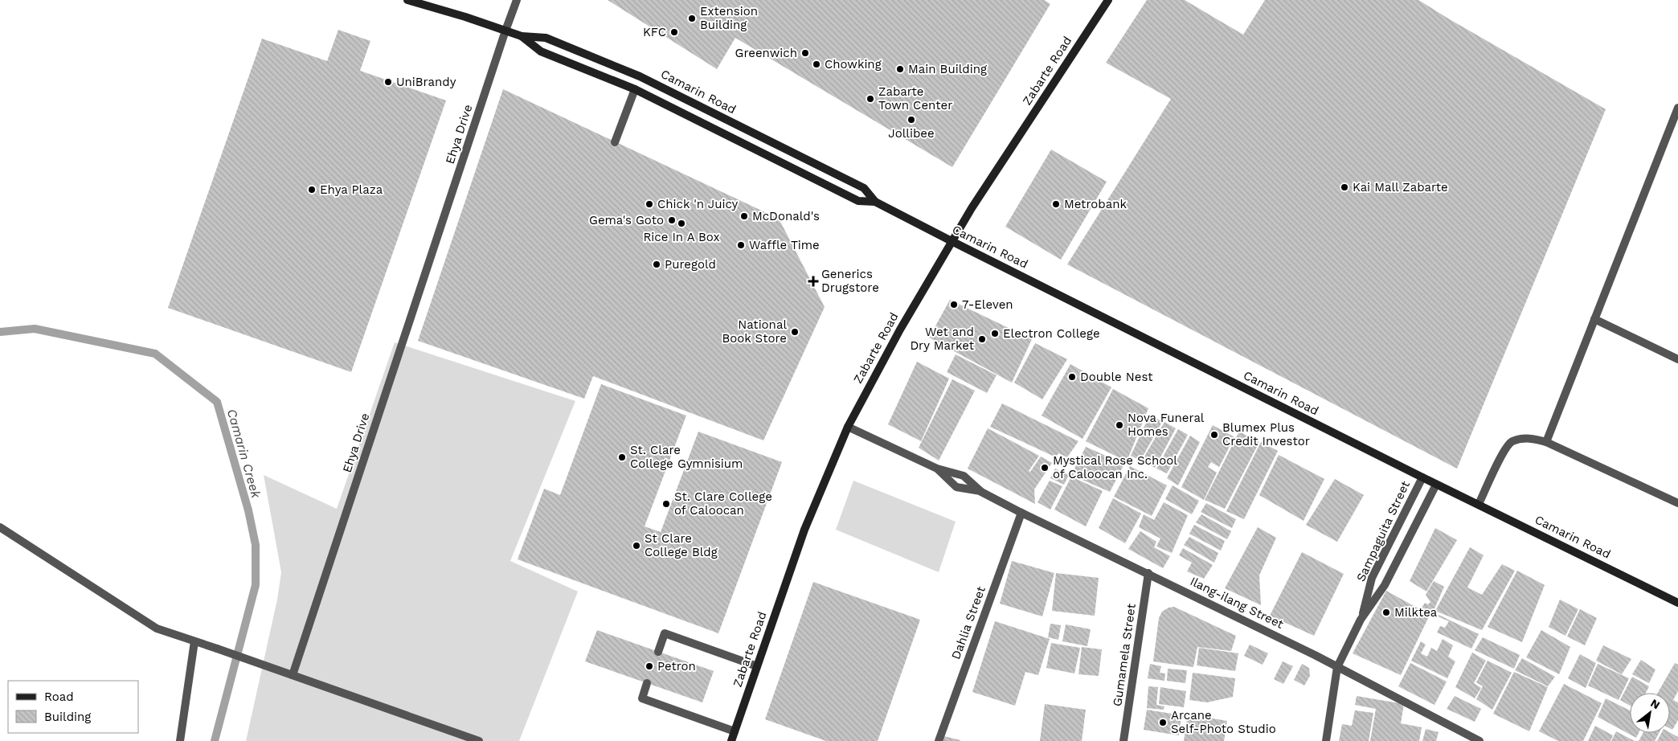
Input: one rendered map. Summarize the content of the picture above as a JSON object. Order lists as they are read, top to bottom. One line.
{"streets":{"main road":["Zabarte Road","Camarin Road"],"street":["Ehya Drive","Sampaguita Street","Ilang-ilang Street","Dahlia Street","Gumamela Street"]},"crossings":[["Zabarte Road","Camarin Road"],["Zabarte Road","Ilang-ilang Street"],["Camarin Road","Ehya Drive"],["Camarin Road","Sampaguita Street"],["Sampaguita Street","Ilang-ilang Street"],["Ilang-ilang Street","Dahlia Street"],["Ilang-ilang Street","Gumamela Street"]],"water":["Camarin Creek"],"places":{"other":["Extension Building","KFC","Greenwich","Chowking","Main Building","UniBrandy","Zabarte Town Center","Jollibee","Kai Mall Zabarte","Ehya Plaza","Chick 'n Juicy","Metrobank","McDonald's","Gema's Goto","Rice In A Box","Waffle Time","Puregold","7-Eleven","National Book Store","Electron College","Wet and Dry Market","Double Nest","Nova Funeral Homes","Blumex Plus Credit Investor","St. Clare College Gymnisium","Mystical Rose School of Caloocan Inc.","St. Clare College of Caloocan","St Clare College Bldg","Milktea","Petron","Arcane Self-Photo Studio"],"health":["Generics Drugstore"]},"legend":["Road","Building"],"north":"top right"}
